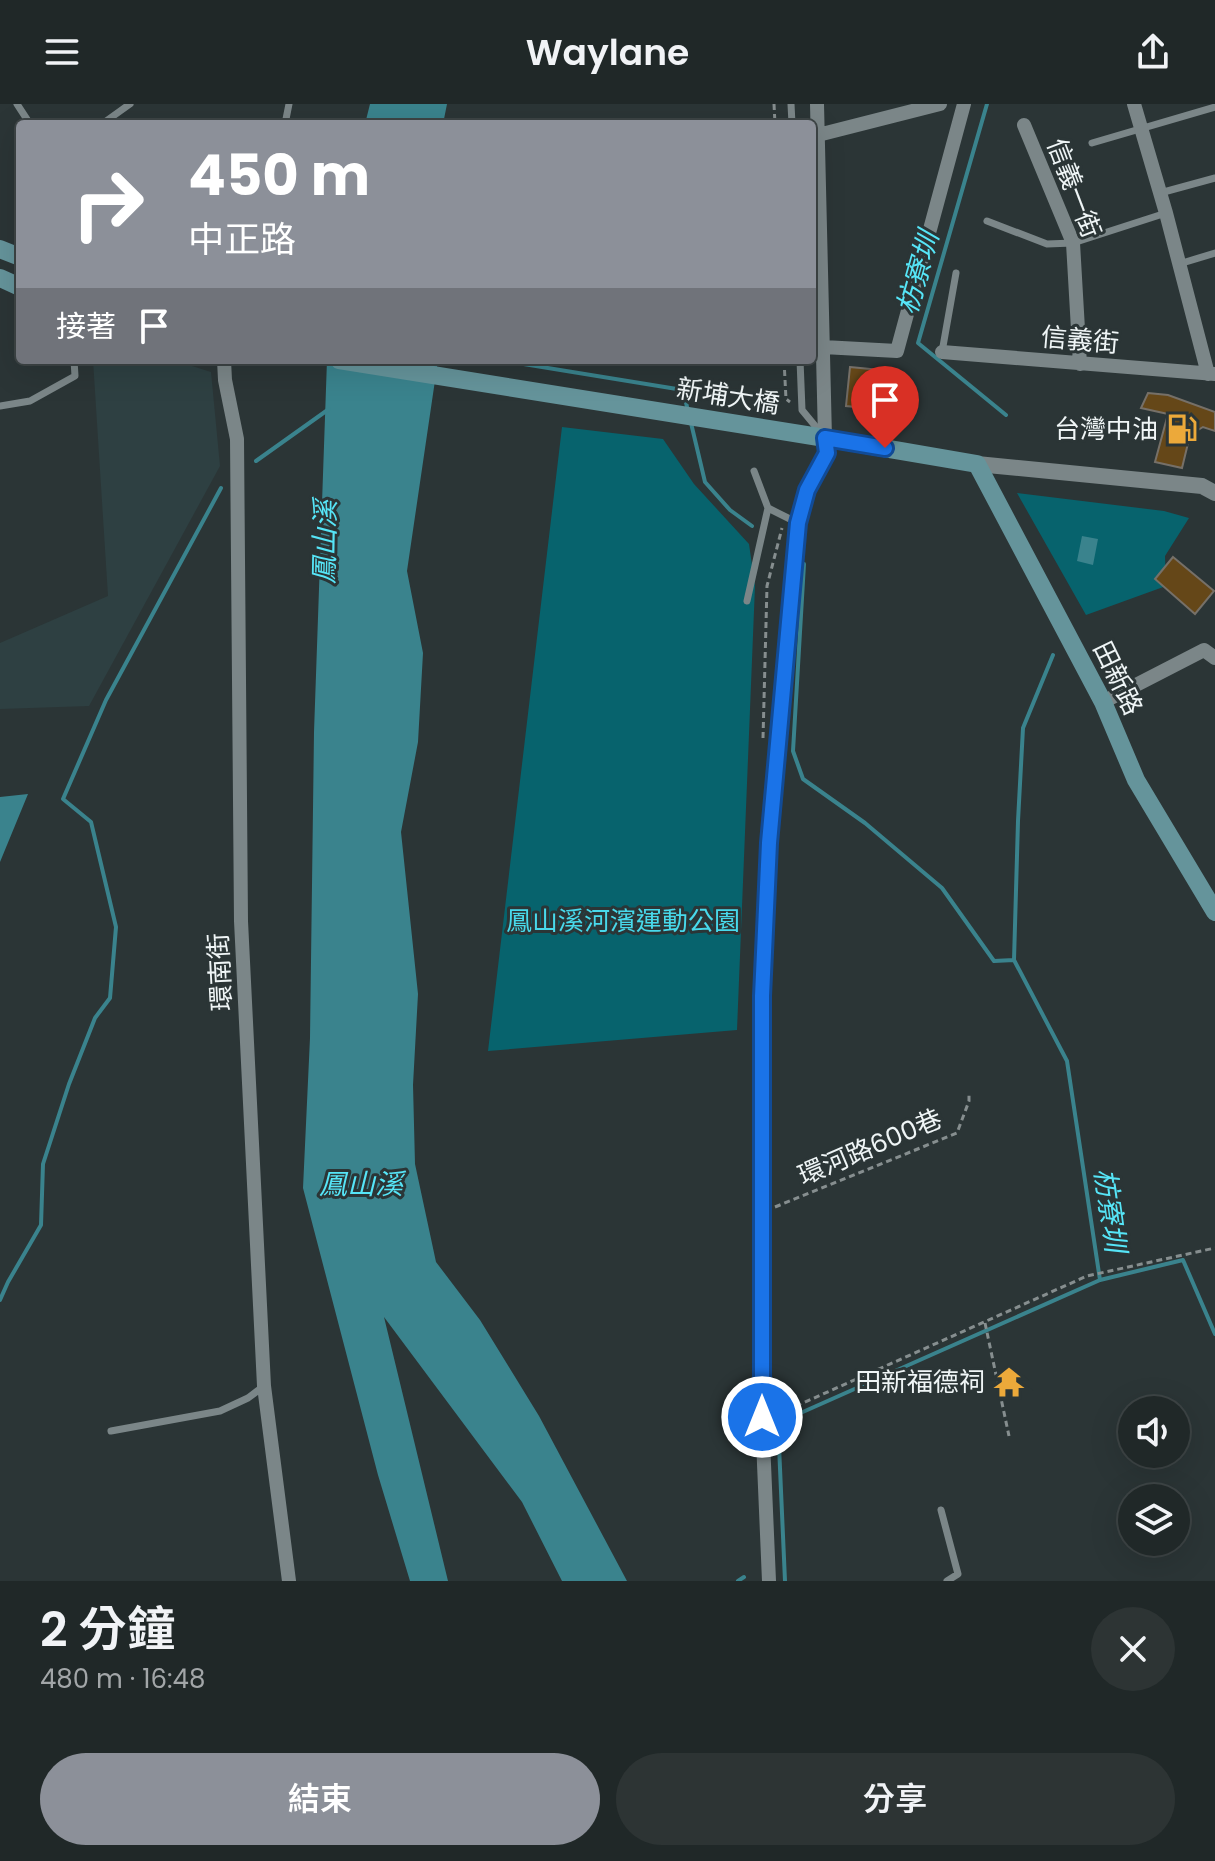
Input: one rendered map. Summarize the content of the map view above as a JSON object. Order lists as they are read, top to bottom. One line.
{"streets":{"main road":["新埔大橋","田新路"],"street":["信義一街","信義街","環南街"],"path":["環河路600巷"]},"crossings":[["信義一街","信義街"],["新埔大橋","田新路"]],"water":["枋寮圳","鳳山溪"],"parks":["鳳山溪河濱運動公園"],"places":{"fuel station":["台灣中油"],"temple":["田新福德祠"]},"page":{"header":"Waylane","turn":["450 m","中正路"],"then":"接著","heading":["2 分鐘","480 m · 16:48"],"buttons":["結束","分享"]}}
